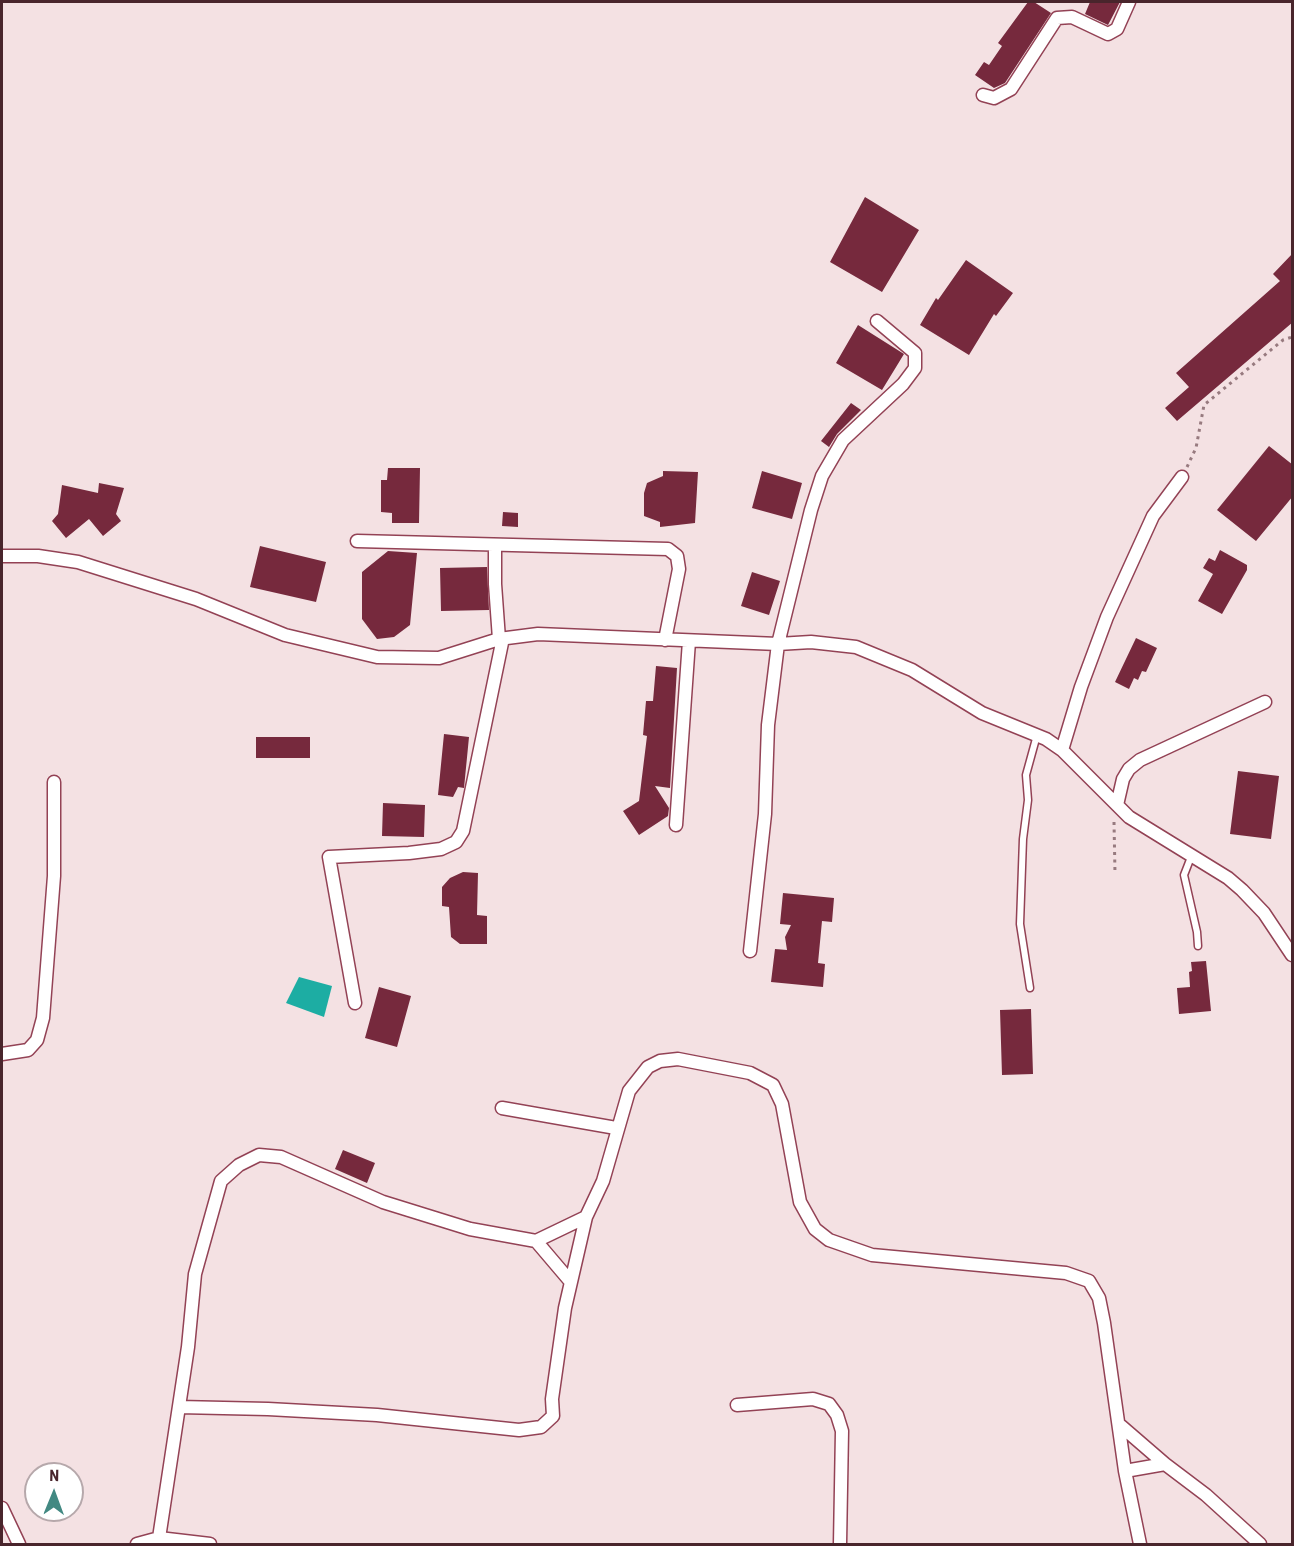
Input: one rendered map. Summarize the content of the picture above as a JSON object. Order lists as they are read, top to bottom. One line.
{"north":"top"}
